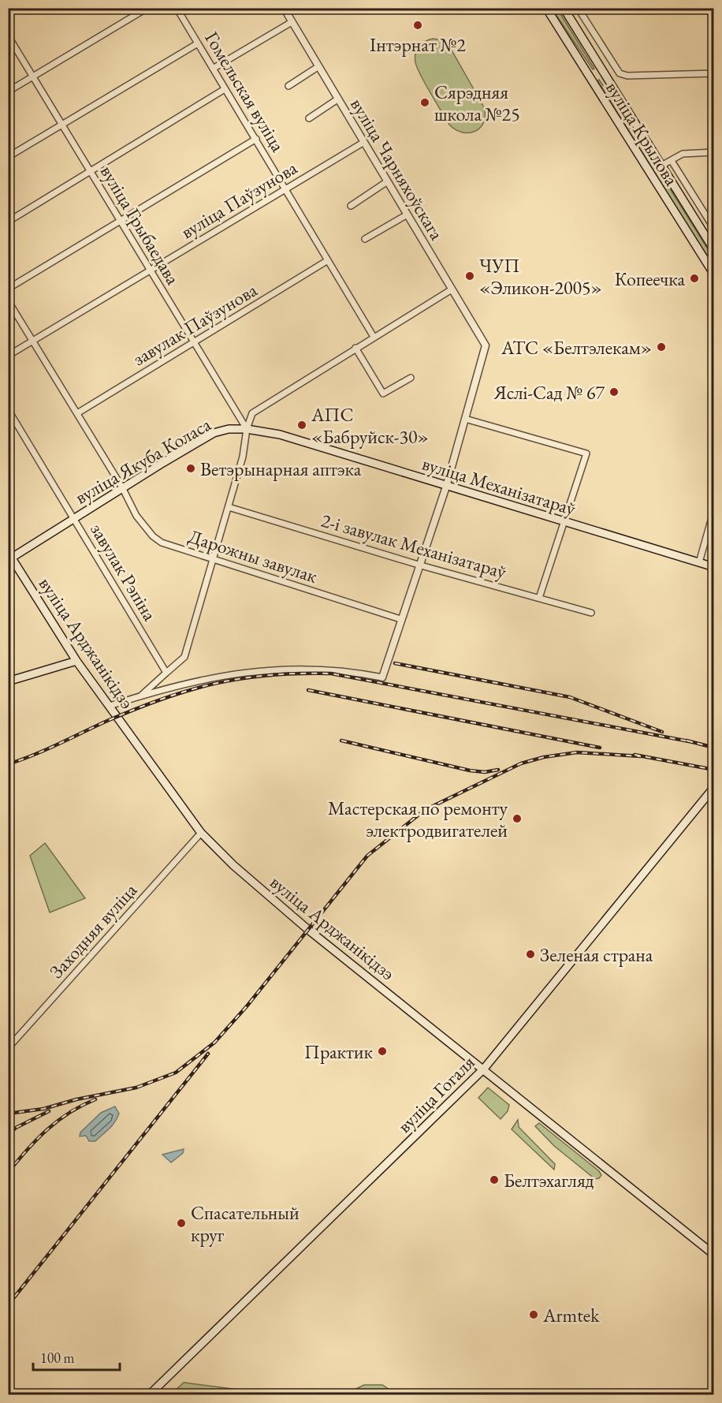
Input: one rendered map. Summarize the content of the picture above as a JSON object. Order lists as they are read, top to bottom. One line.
{"streets":{"main road":["вуліца Крылова","вуліца Якуба Коласа","вуліца Механізатараў","вуліца Арджанікідзэ","вуліца Гогаля"],"street":["Гомельская вуліца","вуліца Чарняхоўскага","вуліца Паўзунова","вуліца Грыбаедава","завулак Паўзунова","2-і завулак Механізатараў","Дарожны завулак","завулак Рэпіна","Заходняя вуліца"]},"crossings":[["Гомельская вуліца","вуліца Паўзунова"],["Гомельская вуліца","завулак Паўзунова"],["вуліца Чарняхоўскага","вуліца Паўзунова"],["вуліца Паўзунова","вуліца Грыбаедава"],["вуліца Паўзунова","Дарожны завулак"],["вуліца Грыбаедава","завулак Паўзунова"],["вуліца Грыбаедава","вуліца Якуба Коласа"],["вуліца Грыбаедава","вуліца Механізатараў"],["завулак Паўзунова","Дарожны завулак"],["вуліца Якуба Коласа","вуліца Механізатараў"],["вуліца Якуба Коласа","Дарожны завулак"],["вуліца Якуба Коласа","завулак Рэпіна"],["вуліца Якуба Коласа","вуліца Арджанікідзэ"],["вуліца Арджанікідзэ","Заходняя вуліца"],["вуліца Арджанікідзэ","вуліца Гогаля"]],"places":["Інтэрнат №2","Сярэдняя школа №25","ЧУП «Эликон-2005»","Копеечка","АТС «Белтэлекам»","Яслі-Сад № 67","АПС «Бабруйск-30»","Ветэрынарная аптэка","Мастерская по ремонту электродвигателей","Зеленая страна","Практик","Белтэхагляд","Спасательный круг","Armtek"],"scale_bar":"100 m"}
